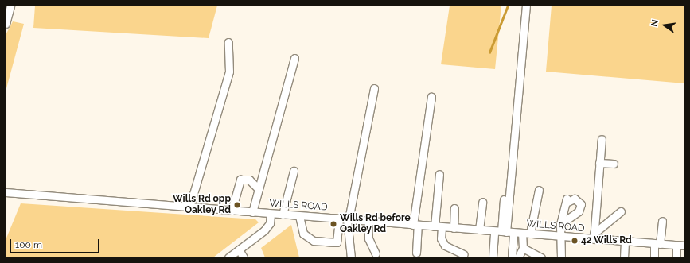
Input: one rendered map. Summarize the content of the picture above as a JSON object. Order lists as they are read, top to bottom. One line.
{"streets":{"street":["WILLS ROAD"]},"places":["Wills Rd opp Oakley Rd","Wills Rd before Oakley Rd","42 Wills Rd"],"scale_bar":"100 m","north":"left"}
